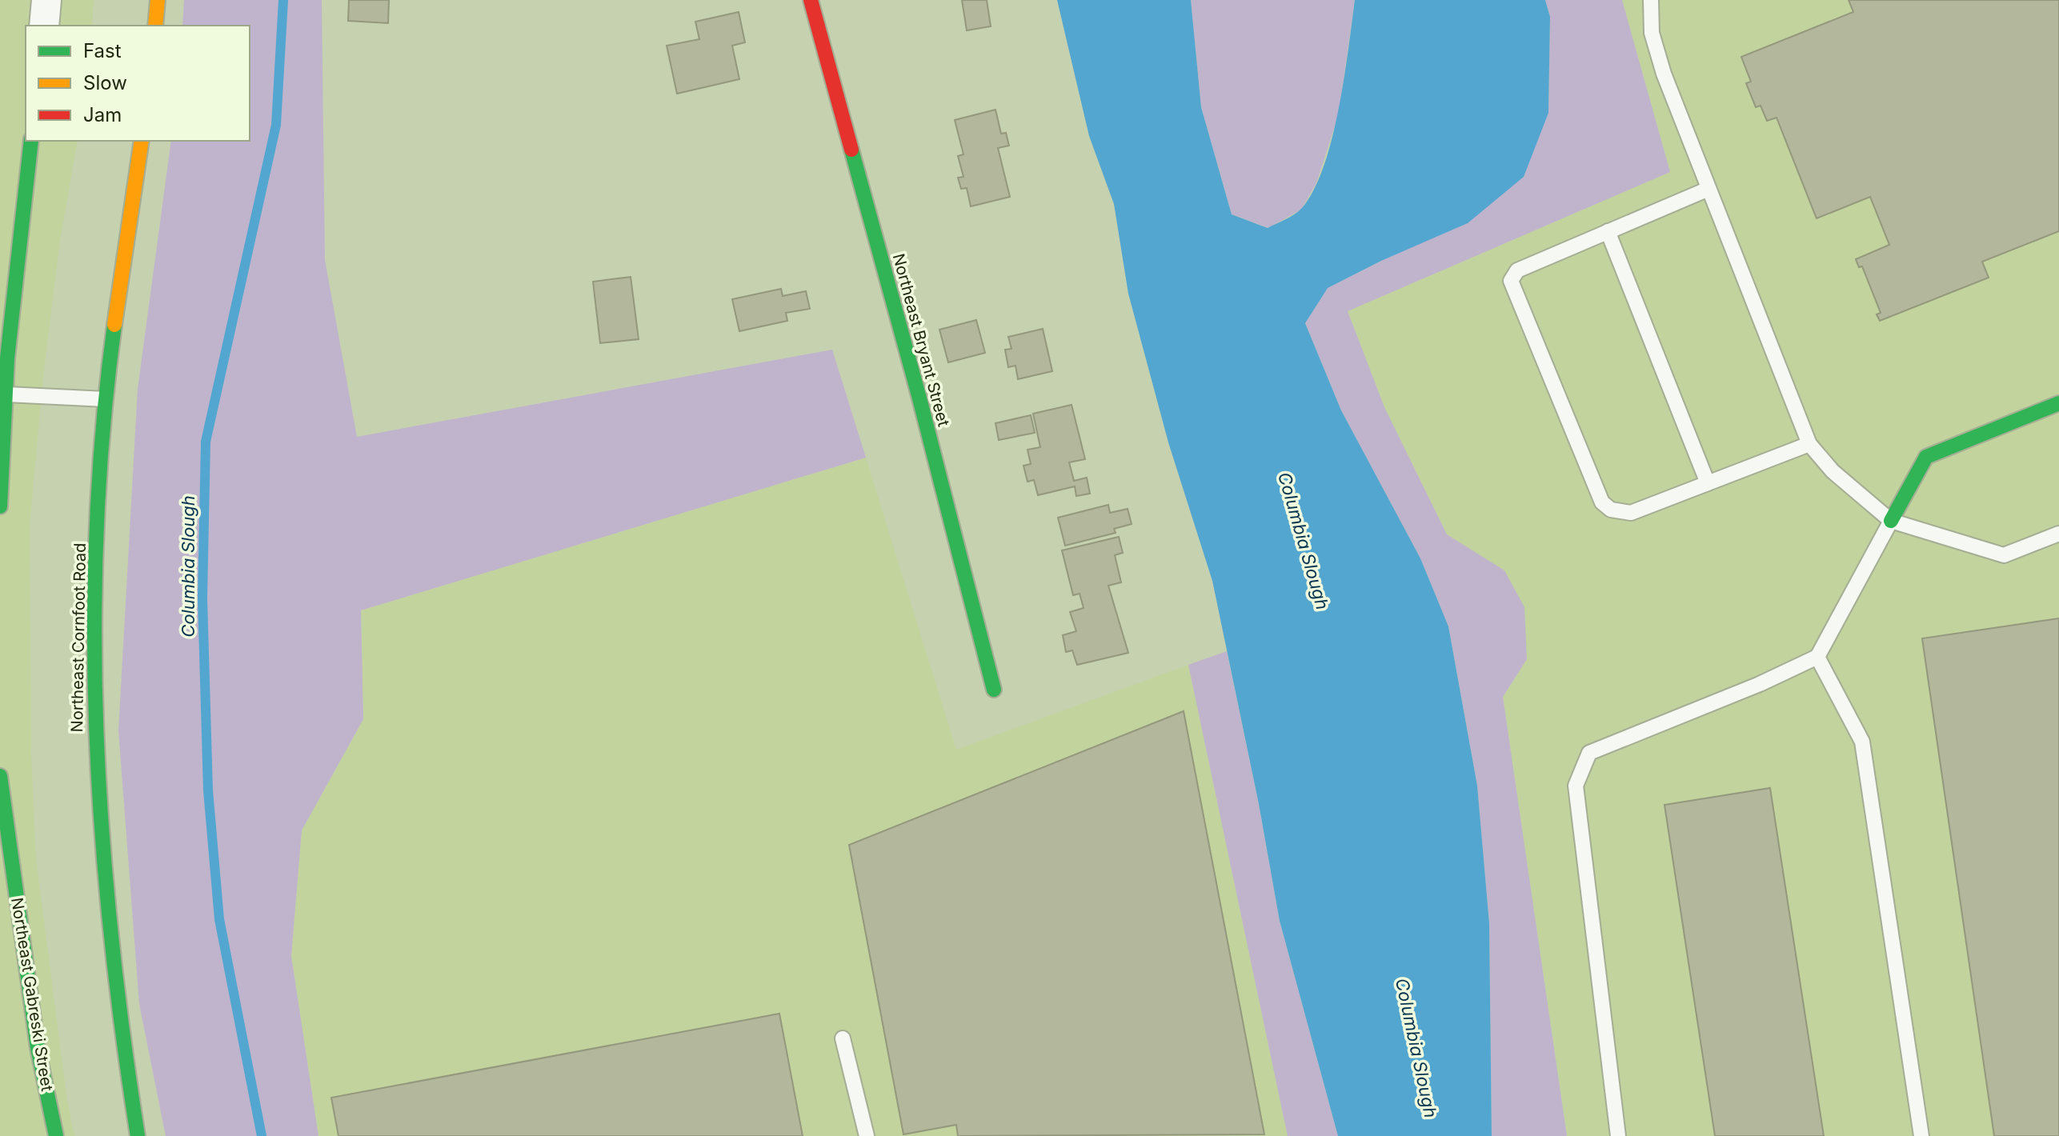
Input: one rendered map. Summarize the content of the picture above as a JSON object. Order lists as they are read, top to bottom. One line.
{"streets":{"street":["Northeast Bryant Street","Northeast Cornfoot Road","Northeast Gabreski Street"]},"water":["Columbia Slough"],"legend":["Fast","Slow","Jam"]}
